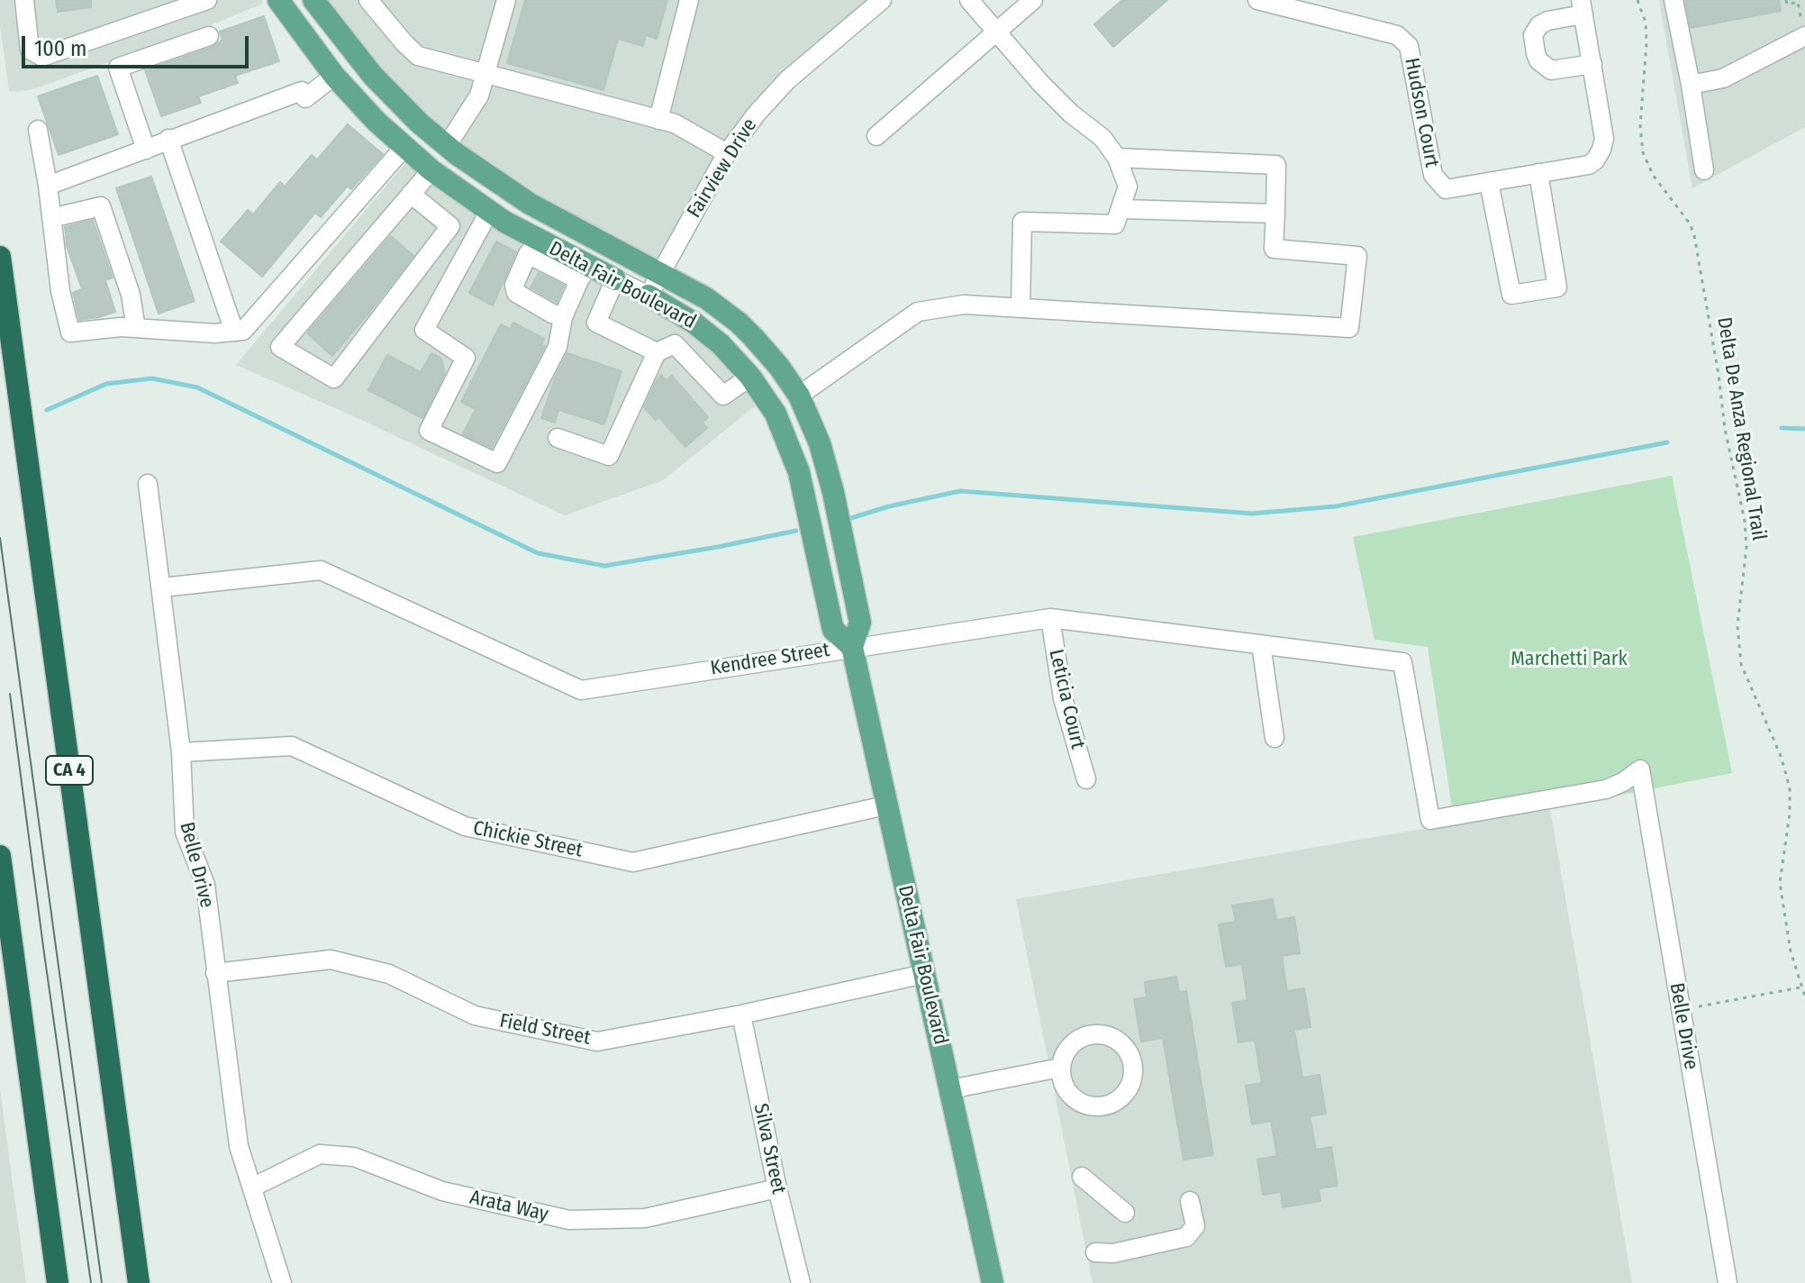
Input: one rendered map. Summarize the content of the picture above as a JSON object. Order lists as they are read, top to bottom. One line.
{"streets":{"highway":["CA 4"],"main road":["Delta Fair Boulevard"],"street":["Hudson Court","Fairview Drive","Kendree Street","Leticia Court","Chickie Street","Belle Drive","Field Street","Silva Street","Arata Way"],"path":["Delta De Anza Regional Trail"]},"crossings":[["Fairview Drive","Delta Fair Boulevard"],["Delta Fair Boulevard","Kendree Street"],["Delta Fair Boulevard","Chickie Street"],["Delta Fair Boulevard","Field Street"],["Kendree Street","Leticia Court"],["Kendree Street","Belle Drive"],["Chickie Street","Belle Drive"],["Belle Drive","Field Street"],["Belle Drive","Arata Way"],["Field Street","Silva Street"],["Silva Street","Arata Way"]],"parks":["Marchetti Park"],"scale_bar":"100 m"}
